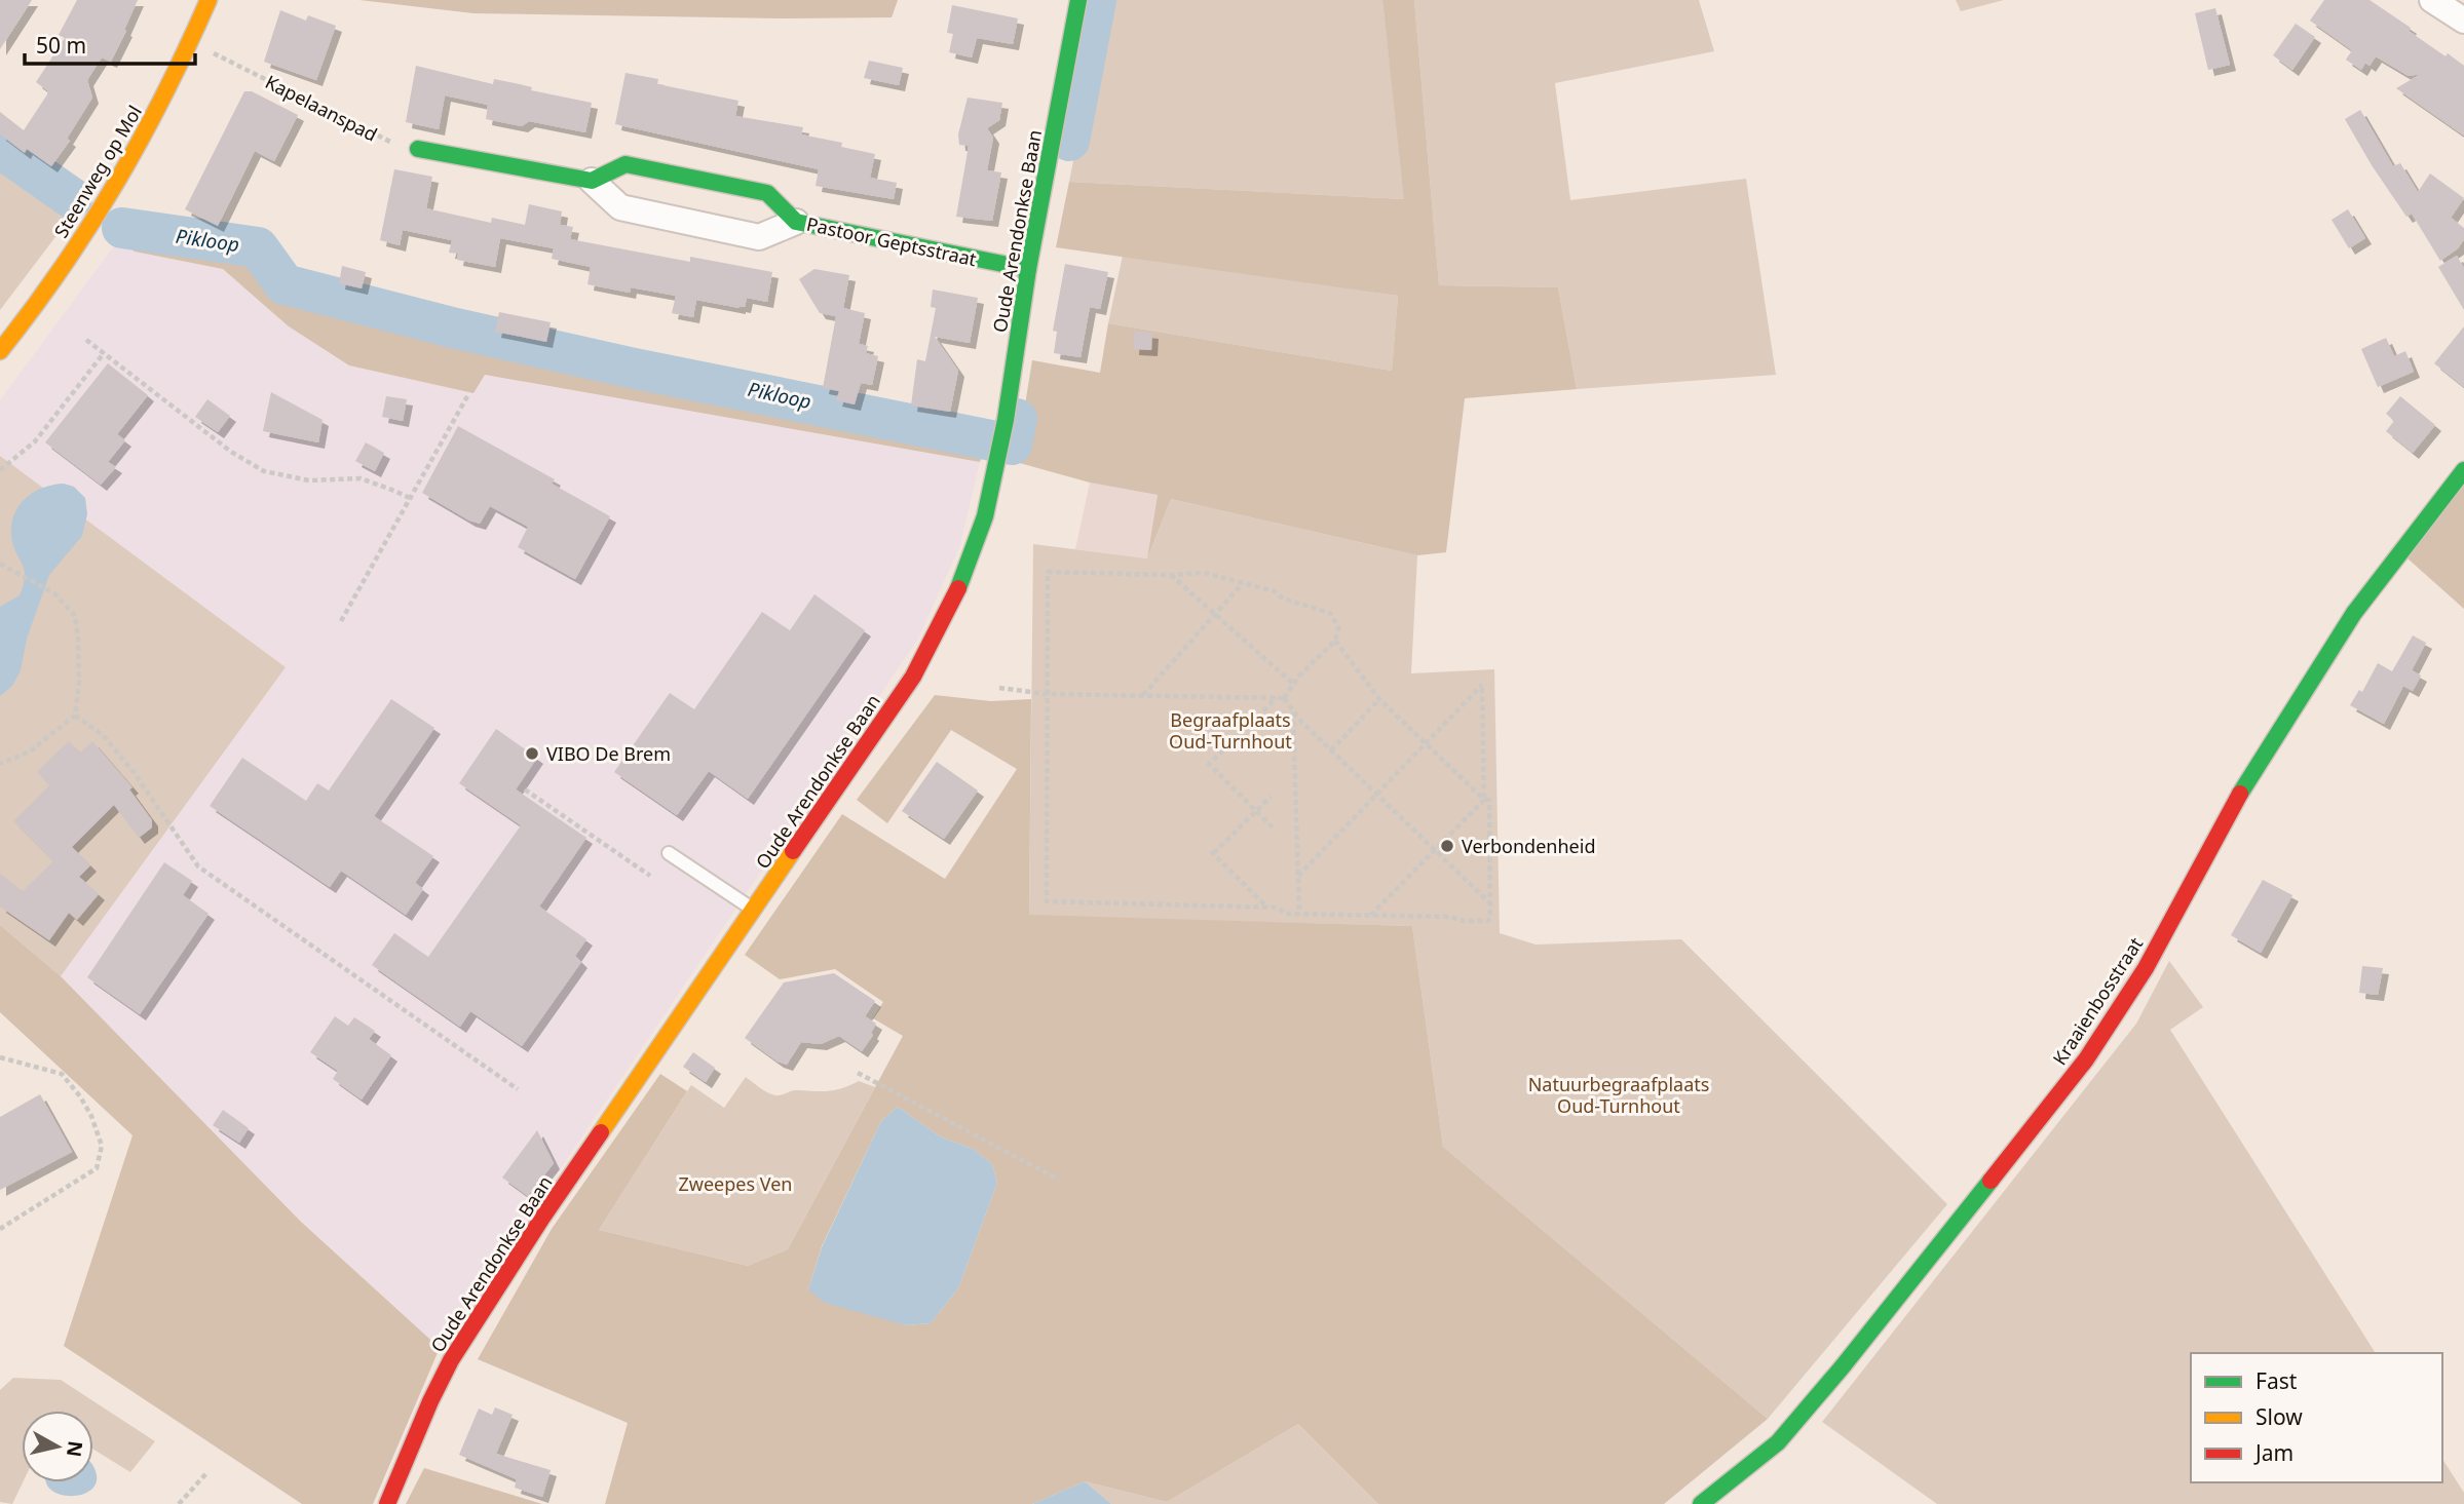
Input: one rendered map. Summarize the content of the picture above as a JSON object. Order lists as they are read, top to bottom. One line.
{"streets":{"street":["Steenweg op Mol","Oude Arendonkse Baan","Pastoor Geptsstraat","Kraaienbosstraat"],"path":["Kapelaanspad"]},"crossings":[["Kapelaanspad","Steenweg op Mol"],["Oude Arendonkse Baan","Pastoor Geptsstraat"]],"water":["Pikloop"],"parks":["Begraafplaats Oud-Turnhout","Natuurbegraafplaats Oud-Turnhout","Zweepes Ven"],"places":["VIBO De Brem","Verbondenheid"],"legend":["Fast","Slow","Jam"],"scale_bar":"50 m","north":"right"}
